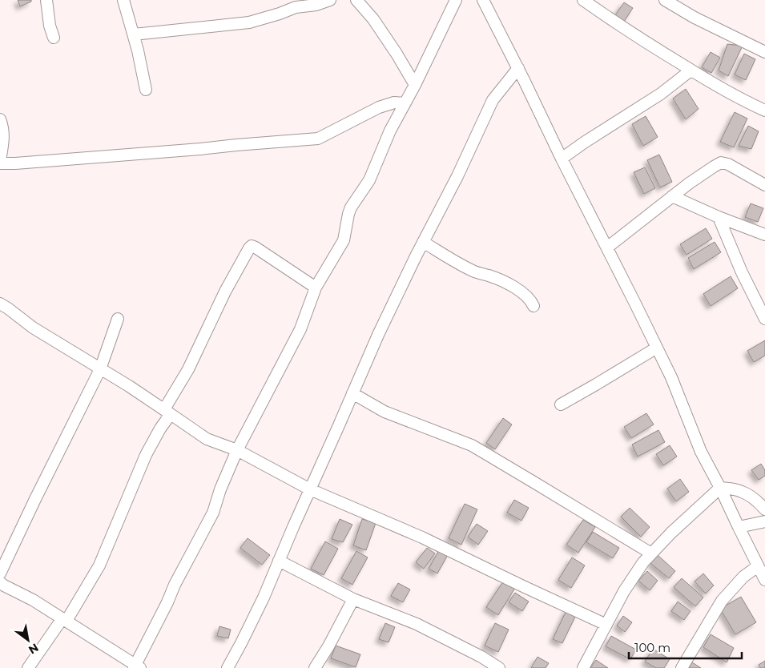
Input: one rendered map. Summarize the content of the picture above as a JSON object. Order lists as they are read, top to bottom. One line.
{"scale_bar":"100 m","north":"bottom right"}
